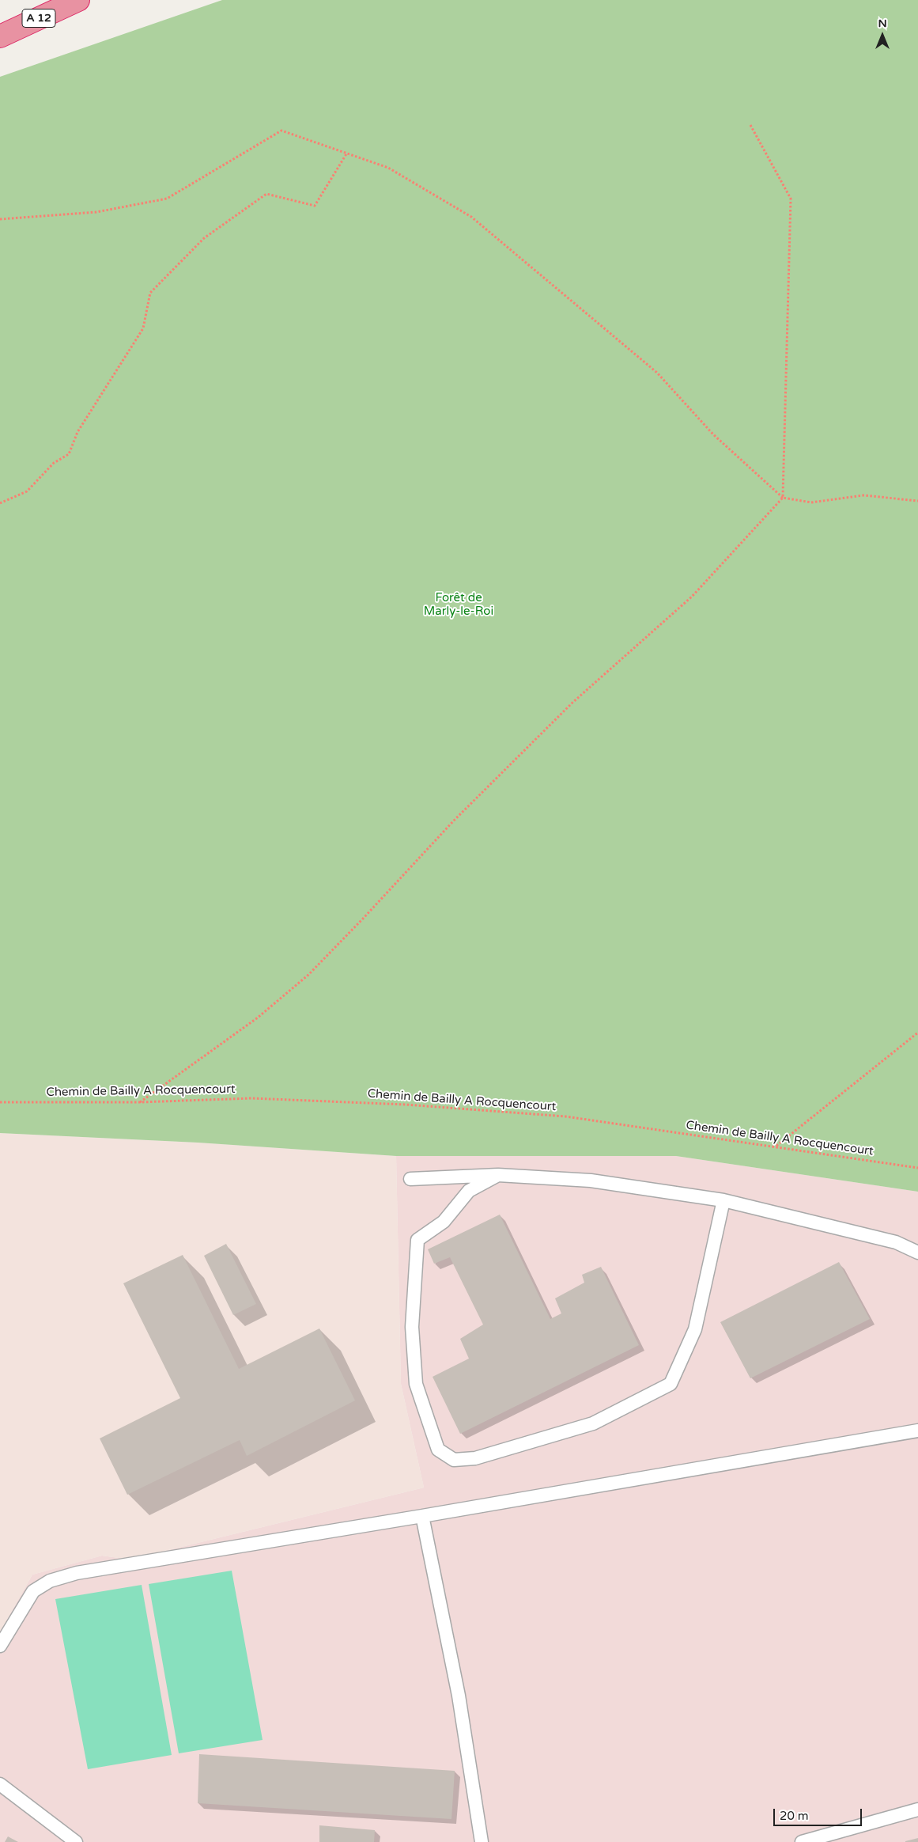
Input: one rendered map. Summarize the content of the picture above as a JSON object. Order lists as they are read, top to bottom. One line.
{"streets":{"highway":["A 12"],"path":["Chemin de Bailly A Rocquencourt"]},"parks":["Forêt de Marly-le-Roi"],"scale_bar":"20 m","north":"top"}
